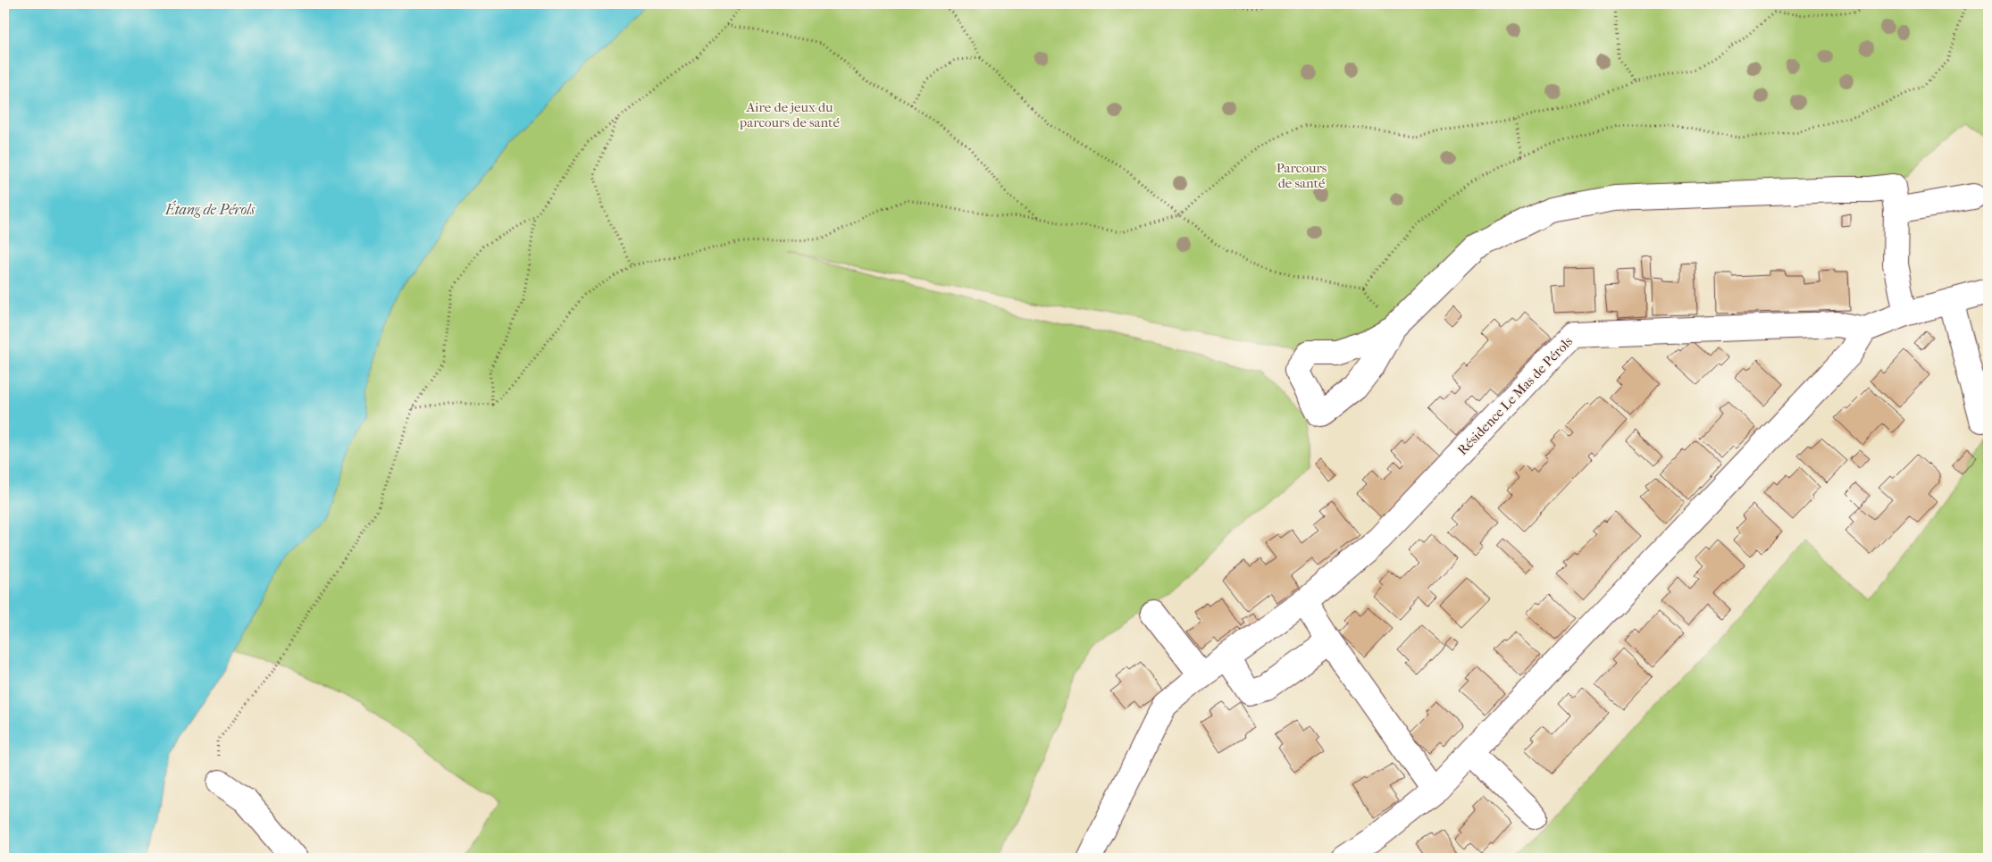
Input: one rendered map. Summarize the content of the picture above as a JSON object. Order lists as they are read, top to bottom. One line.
{"streets":{"street":["Résidence Le Mas de Pérols"]},"water":["Étang de Pérols"],"parks":["Aire de jeux du parcours de santé","Parcours de santé"]}
